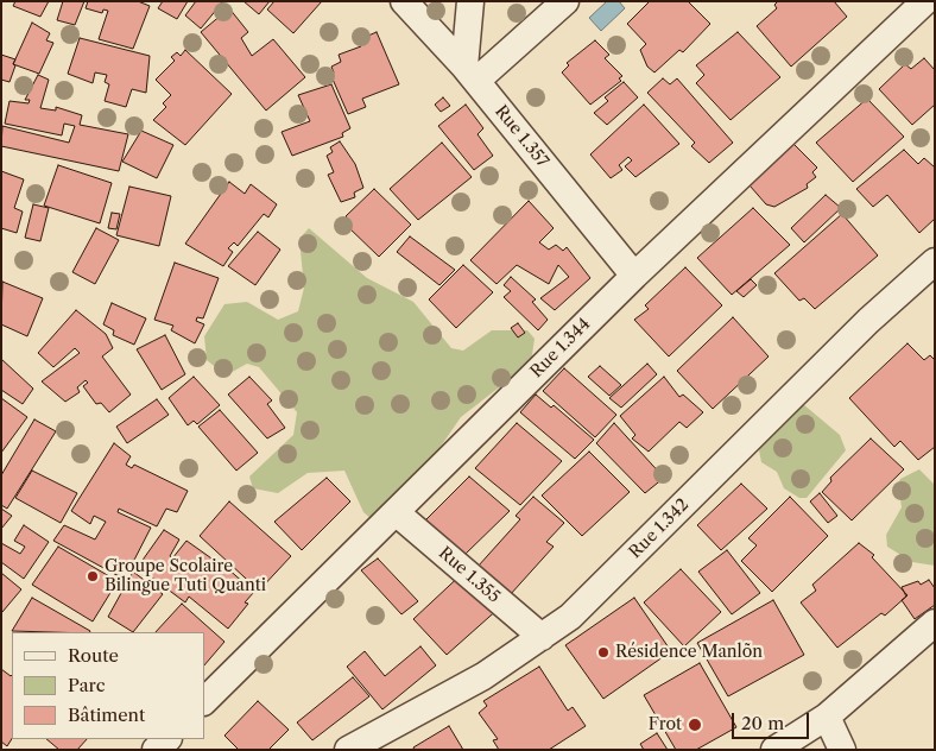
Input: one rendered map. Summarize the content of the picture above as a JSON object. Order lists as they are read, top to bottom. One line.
{"streets":{"street":["Rue 1.357","Rue 1.344","Rue 1.342","Rue 1.355"]},"crossings":[["Rue 1.357","Rue 1.344"],["Rue 1.344","Rue 1.355"],["Rue 1.342","Rue 1.355"]],"places":["Groupe Scolaire Bilingue Tuti Quanti","Résidence Manlõn","Frot"],"legend":["Route","Parc","Bâtiment"],"scale_bar":"20 m"}
